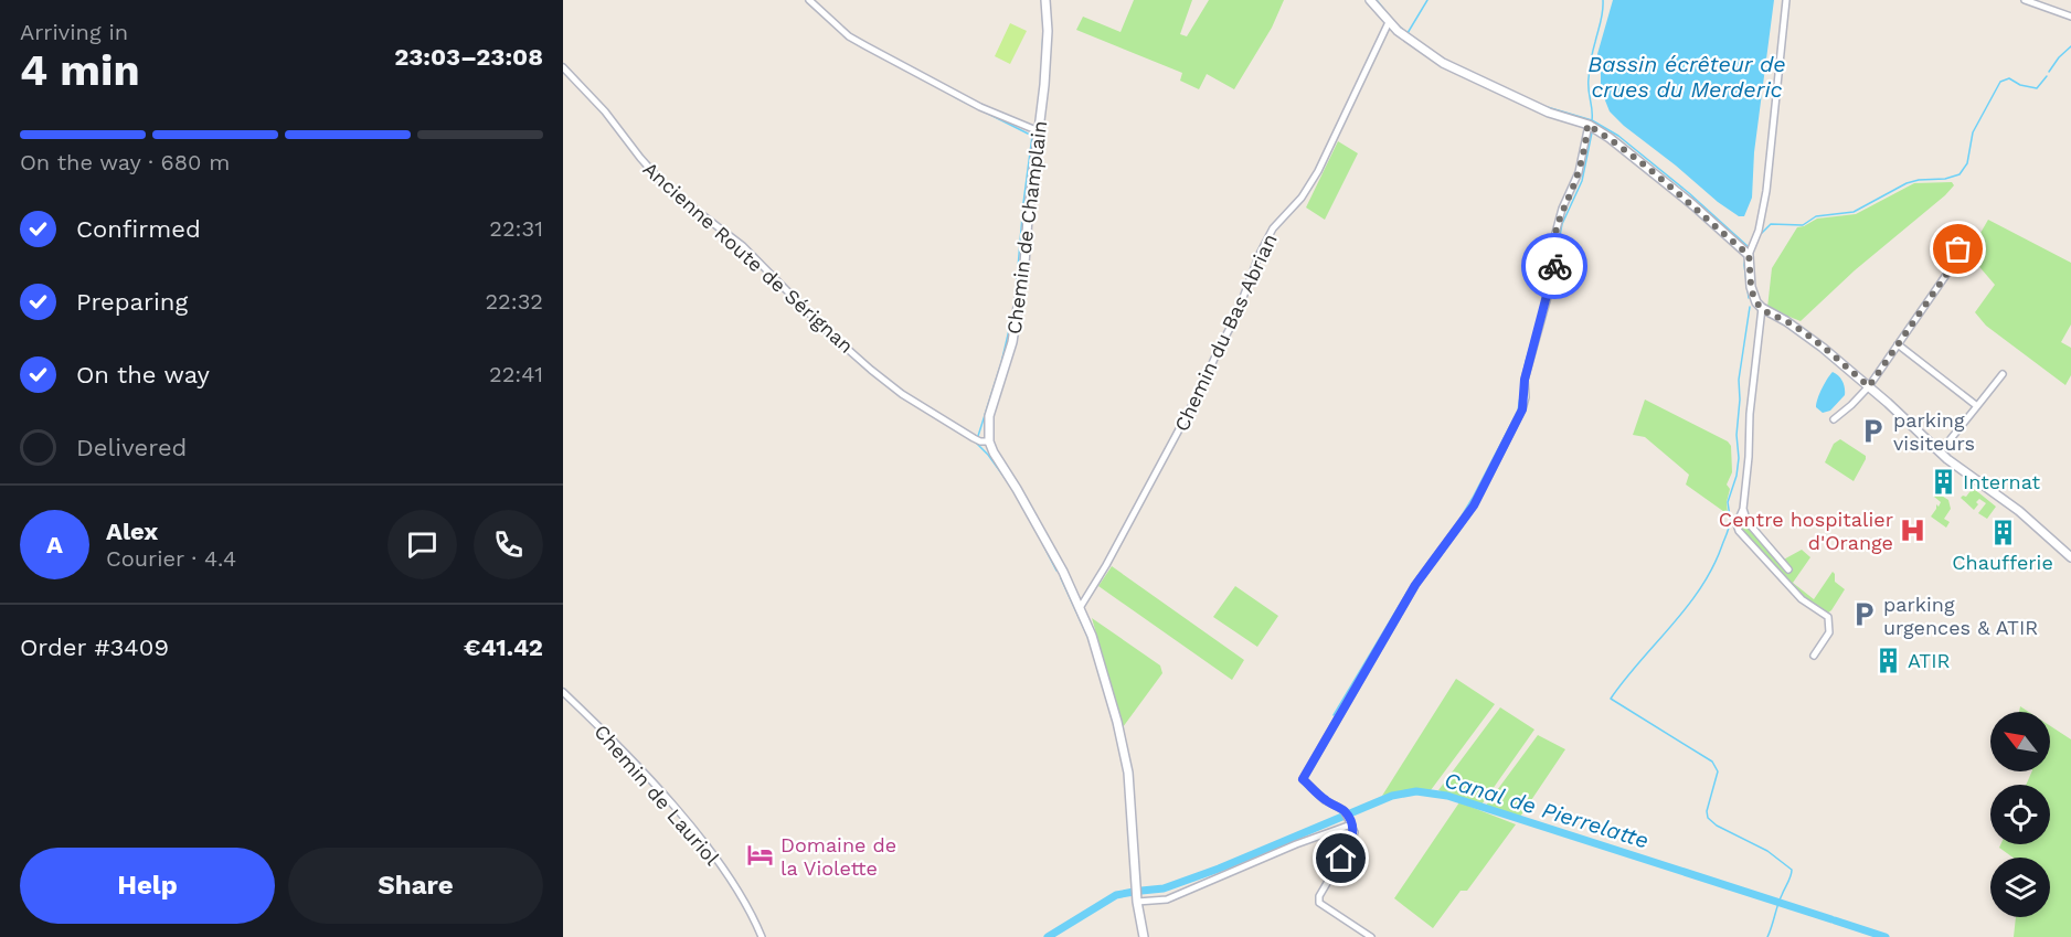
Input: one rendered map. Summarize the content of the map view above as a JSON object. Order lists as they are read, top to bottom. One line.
{"streets":{"street":["Chemin de Champlain","Ancienne Route de Sérignan","Chemin du Bas Abrian","Chemin de Lauriol"]},"crossings":[["Chemin de Champlain","Ancienne Route de Sérignan"]],"water":["Bassin écrêteur de crues du Merderic","Canal de Pierrelatte"],"places":{"parking":["parking visiteurs","parking urgences & ATIR"],"building":["Internat","Chaufferie","ATIR"],"hospital":["Centre hospitalier d'Orange"],"hotel":["Domaine de la Violette"]},"north":"top left","page":{"heading":["4 min","Arriving in","23:03–23:08"],"panel":["Alex","Courier · 4.4","Order #3409","€41.42"],"bar":"On the way · 680 m","list":[["Confirmed","22:31"],["Preparing","22:32"],["On the way","22:41"],"Delivered"],"round":"A","buttons":["Help","Share"]}}
